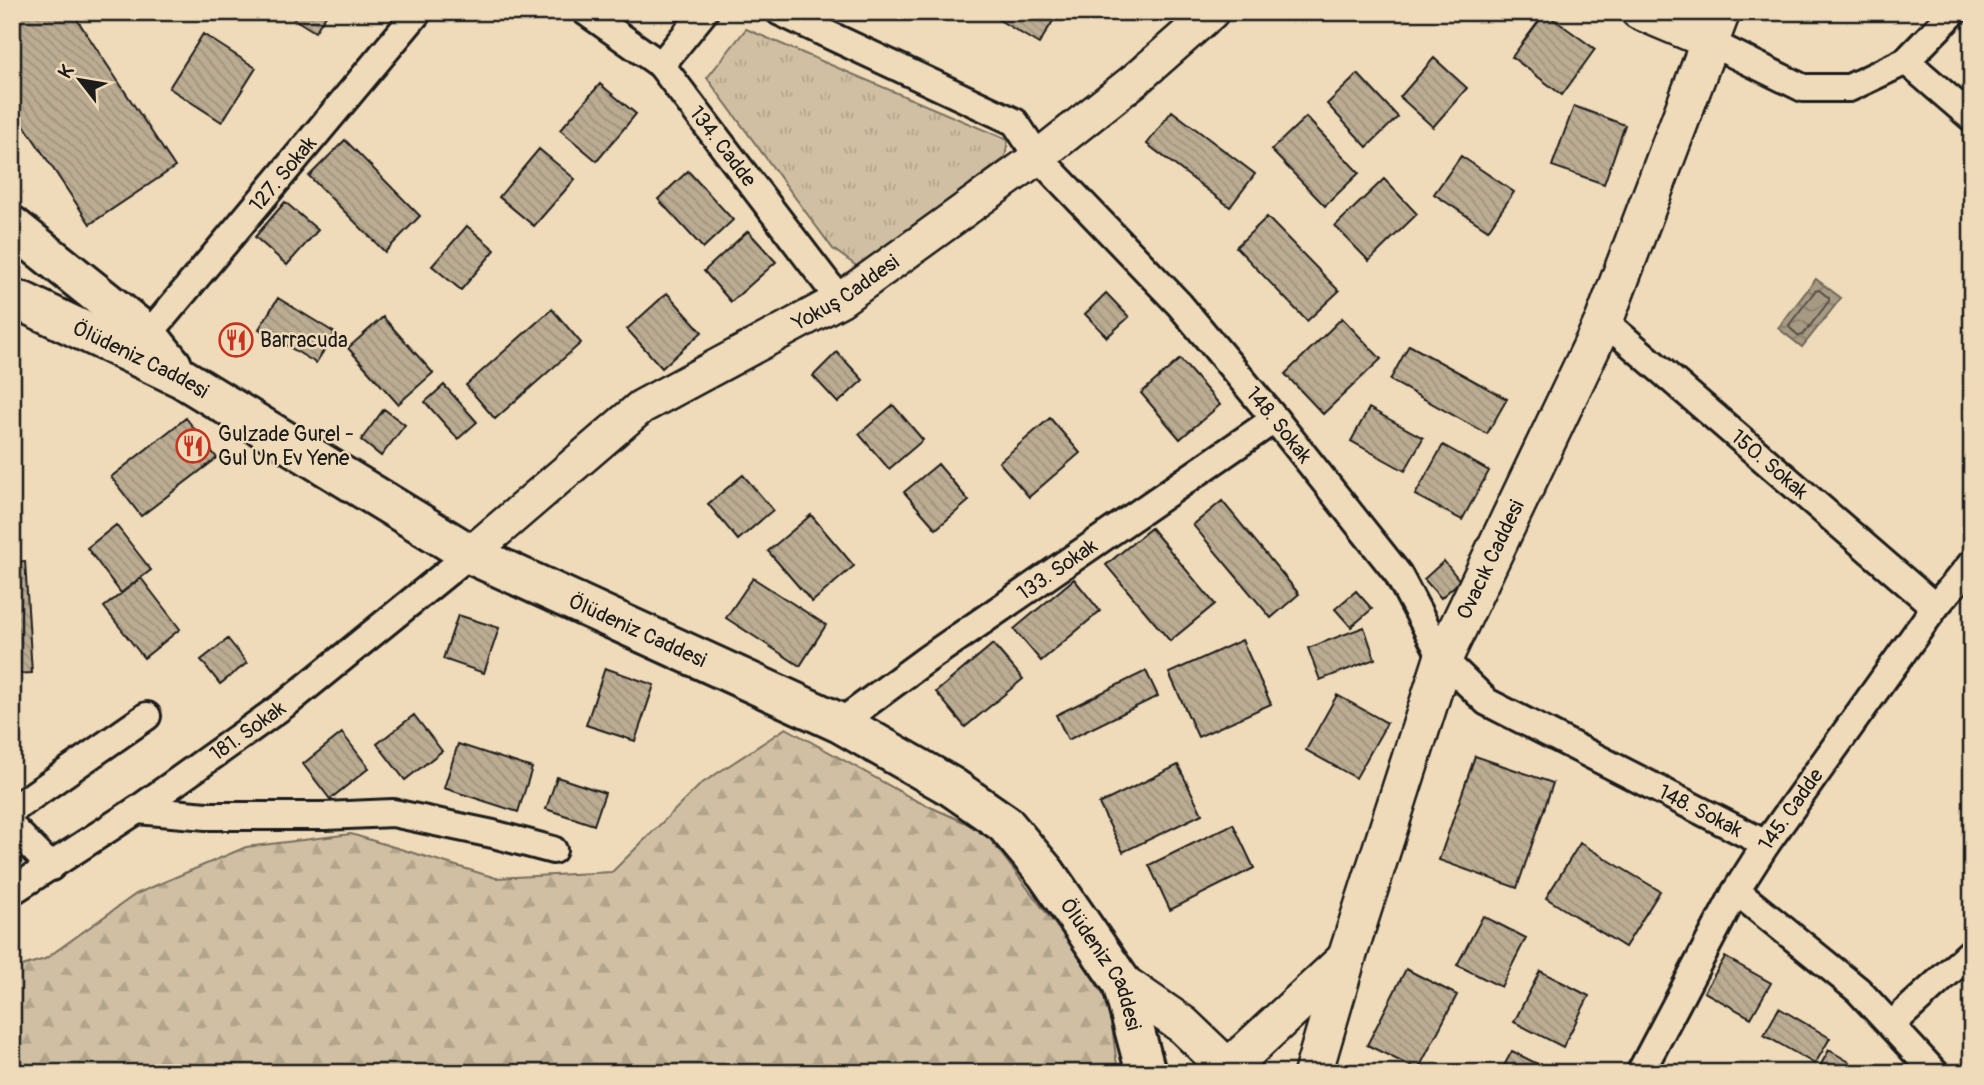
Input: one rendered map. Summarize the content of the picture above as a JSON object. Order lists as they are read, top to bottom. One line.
{"streets":{"main road":["Ölüdeniz Caddesi","Ovacık Caddesi"],"street":["134. Cadde","127. Sokak","Yokuş Caddesi","148. Sokak","150. Sokak","133. Sokak","181. Sokak","145. Cadde"]},"crossings":[["134. Cadde","Yokuş Caddesi"],["Yokuş Caddesi","Ölüdeniz Caddesi"],["Yokuş Caddesi","148. Sokak"],["Yokuş Caddesi","181. Sokak"],["Ölüdeniz Caddesi","133. Sokak"],["Ölüdeniz Caddesi","181. Sokak"],["148. Sokak","Ovacık Caddesi"],["148. Sokak","133. Sokak"],["148. Sokak","145. Cadde"],["150. Sokak","Ovacık Caddesi"],["150. Sokak","145. Cadde"]],"places":{"restaurant":["Barracuda","Gulzade Gurel - Gul Un Ev Yene"]},"north":"top left"}
